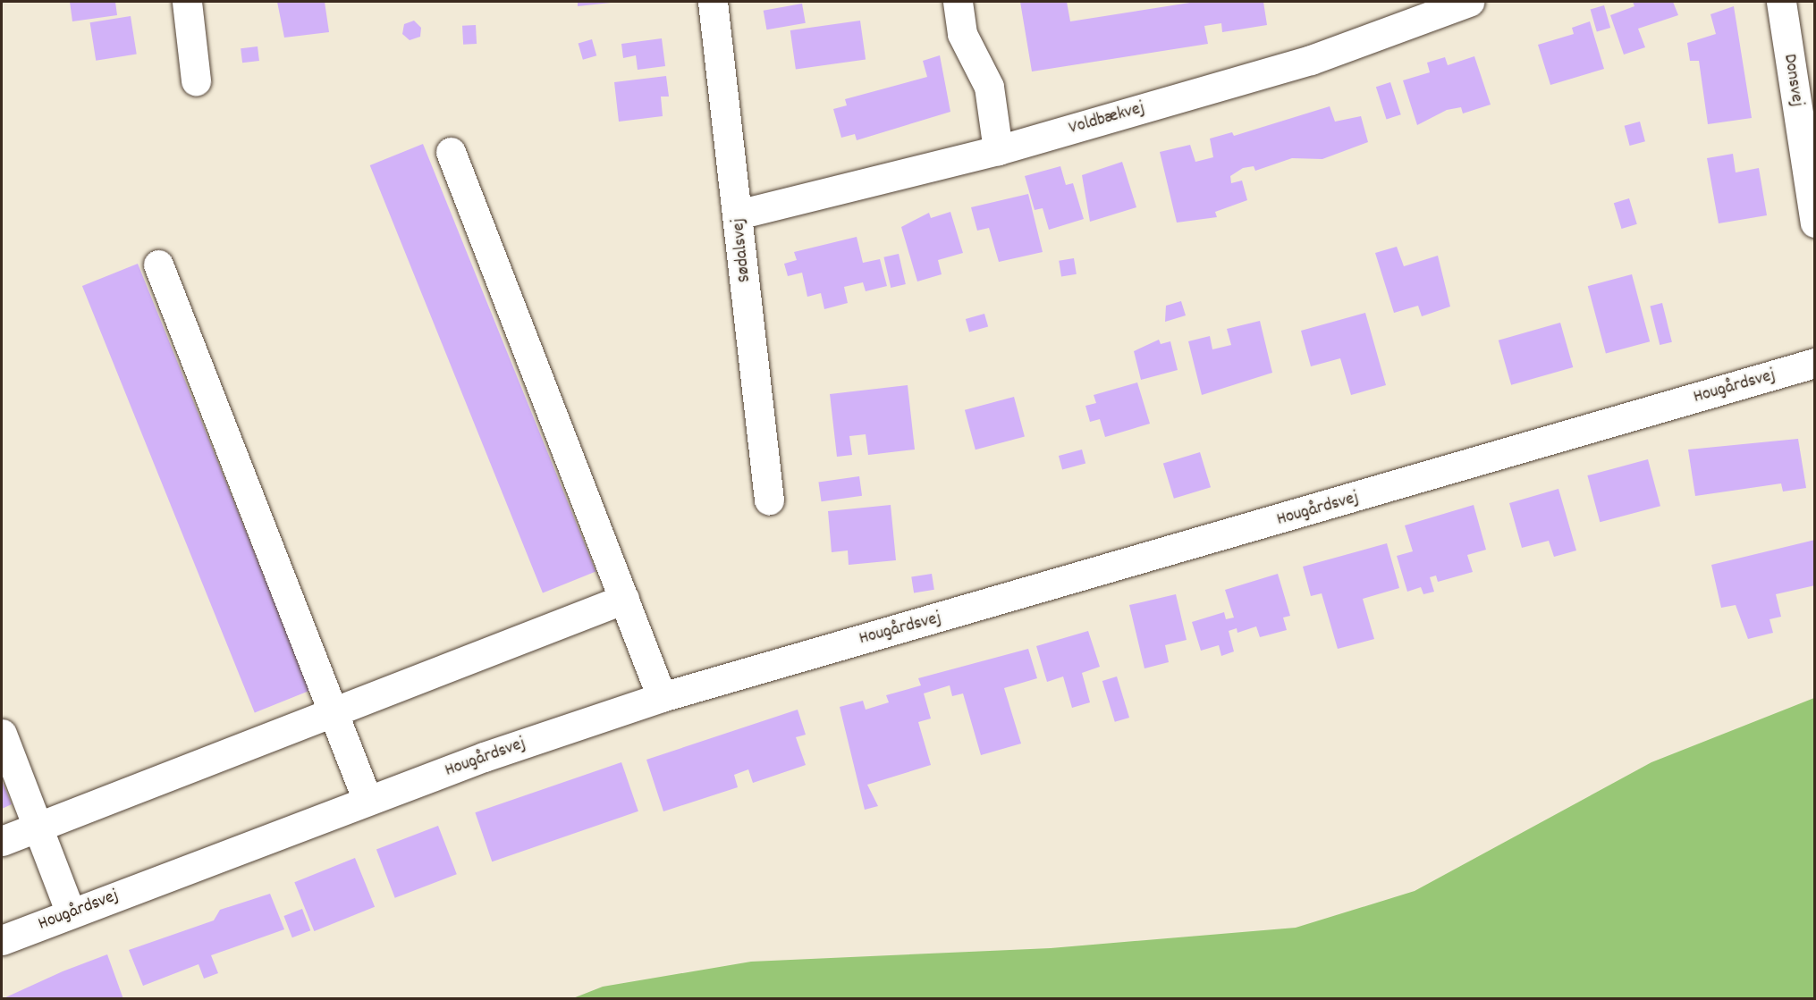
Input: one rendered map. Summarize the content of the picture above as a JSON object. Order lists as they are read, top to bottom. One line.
{"streets":{"street":["Donsvej","Voldbækvej","Sødalsvej","Hougårdsvej"]},"crossings":[["Voldbækvej","Sødalsvej"]]}
